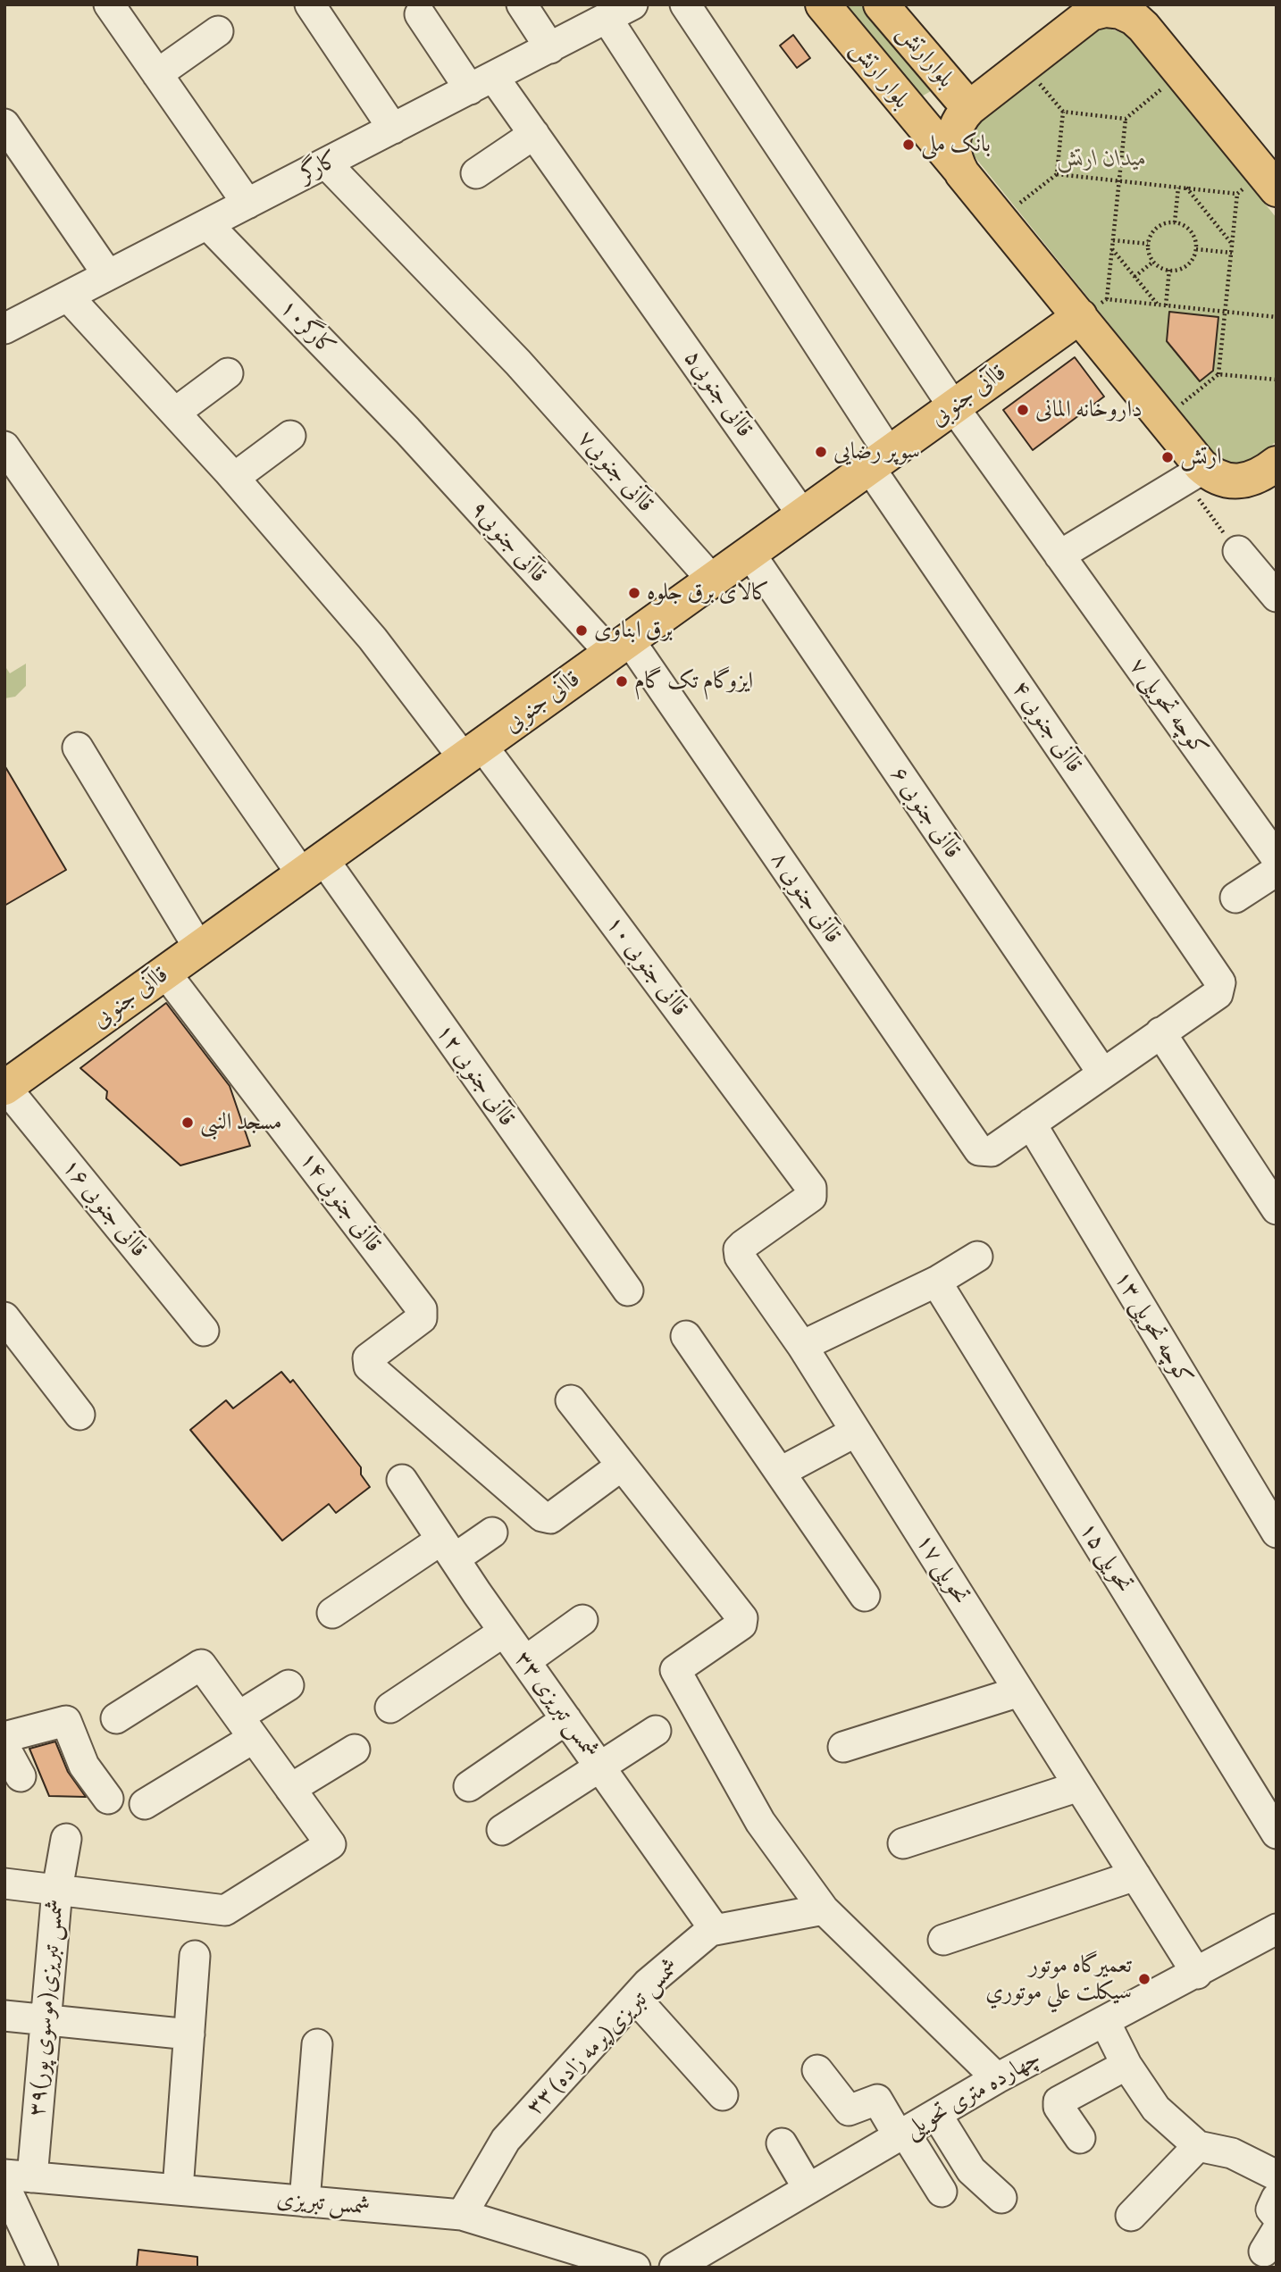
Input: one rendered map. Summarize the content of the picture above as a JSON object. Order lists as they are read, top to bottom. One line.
{"streets":{"main road":["بلوارارتش","بلوار ارتش","قاآنی جنوبی"],"street":["کارگر","کارگر۱۰","قاآنی جنوبی۵","قاآنی جنوبی۷","قاآنی جنوبی۹","کوچه تحویلی ۷","قاآنی جنوبی ۴","قاآنی جنوبی ۶","قاآنی جنوبی ۸","قاآنی جنوبی ۱۰","قاآنی جنوبی ۱۲","قاآنی جنوبی ۱۴","قاآنی جنوبی ۱۶","کوچه تحویلی ۱۳","تحویلی ۱۵","تحویلی ۱۷","شمس تبریزی ۳۳","شمس تبریزی(موسوی پور)۳۹","۳۳ شمس تبریزی(پرمه زاده)","چهارده متری تحویلی","شمس تبریزی"]},"crossings":[["بلوارارتش","بلوار ارتش"],["کارگر","کارگر۱۰"],["کارگر","قاآنی جنوبی۵"],["کارگر","قاآنی جنوبی۷"],["کارگر","قاآنی جنوبی ۴"],["کارگر","قاآنی جنوبی ۱۰"],["کارگر۱۰","قاآنی جنوبی۹"],["قاآنی جنوبی۵","قاآنی جنوبی"],["قاآنی جنوبی","قاآنی جنوبی۷"],["قاآنی جنوبی","قاآنی جنوبی۹"],["قاآنی جنوبی","کوچه تحویلی ۷"],["قاآنی جنوبی","قاآنی جنوبی ۴"],["قاآنی جنوبی","قاآنی جنوبی ۶"],["قاآنی جنوبی","قاآنی جنوبی ۸"],["قاآنی جنوبی","قاآنی جنوبی ۱۰"],["قاآنی جنوبی","قاآنی جنوبی ۱۲"],["قاآنی جنوبی","قاآنی جنوبی ۱۴"],["قاآنی جنوبی","قاآنی جنوبی ۱۶"],["قاآنی جنوبی۹","قاآنی جنوبی ۸"],["قاآنی جنوبی ۸","کوچه تحویلی ۱۳"],["قاآنی جنوبی ۱۰","تحویلی ۱۷"],["تحویلی ۱۷","چهارده متری تحویلی"],["شمس تبریزی ۳۳","۳۳ شمس تبریزی(پرمه زاده)"],["شمس تبریزی(موسوی پور)۳۹","شمس تبریزی"],["۳۳ شمس تبریزی(پرمه زاده)","شمس تبریزی"]],"parks":["میدان ارتش"],"places":["بانک ملی","داروخانه المانی","سوپر رضایی","ارتش","کالای برق جلوه","برق ابناوی","ایزوگام تک گام","مسجد النبی","تعميرگاه موتور سيكلت علي موتوري"]}
